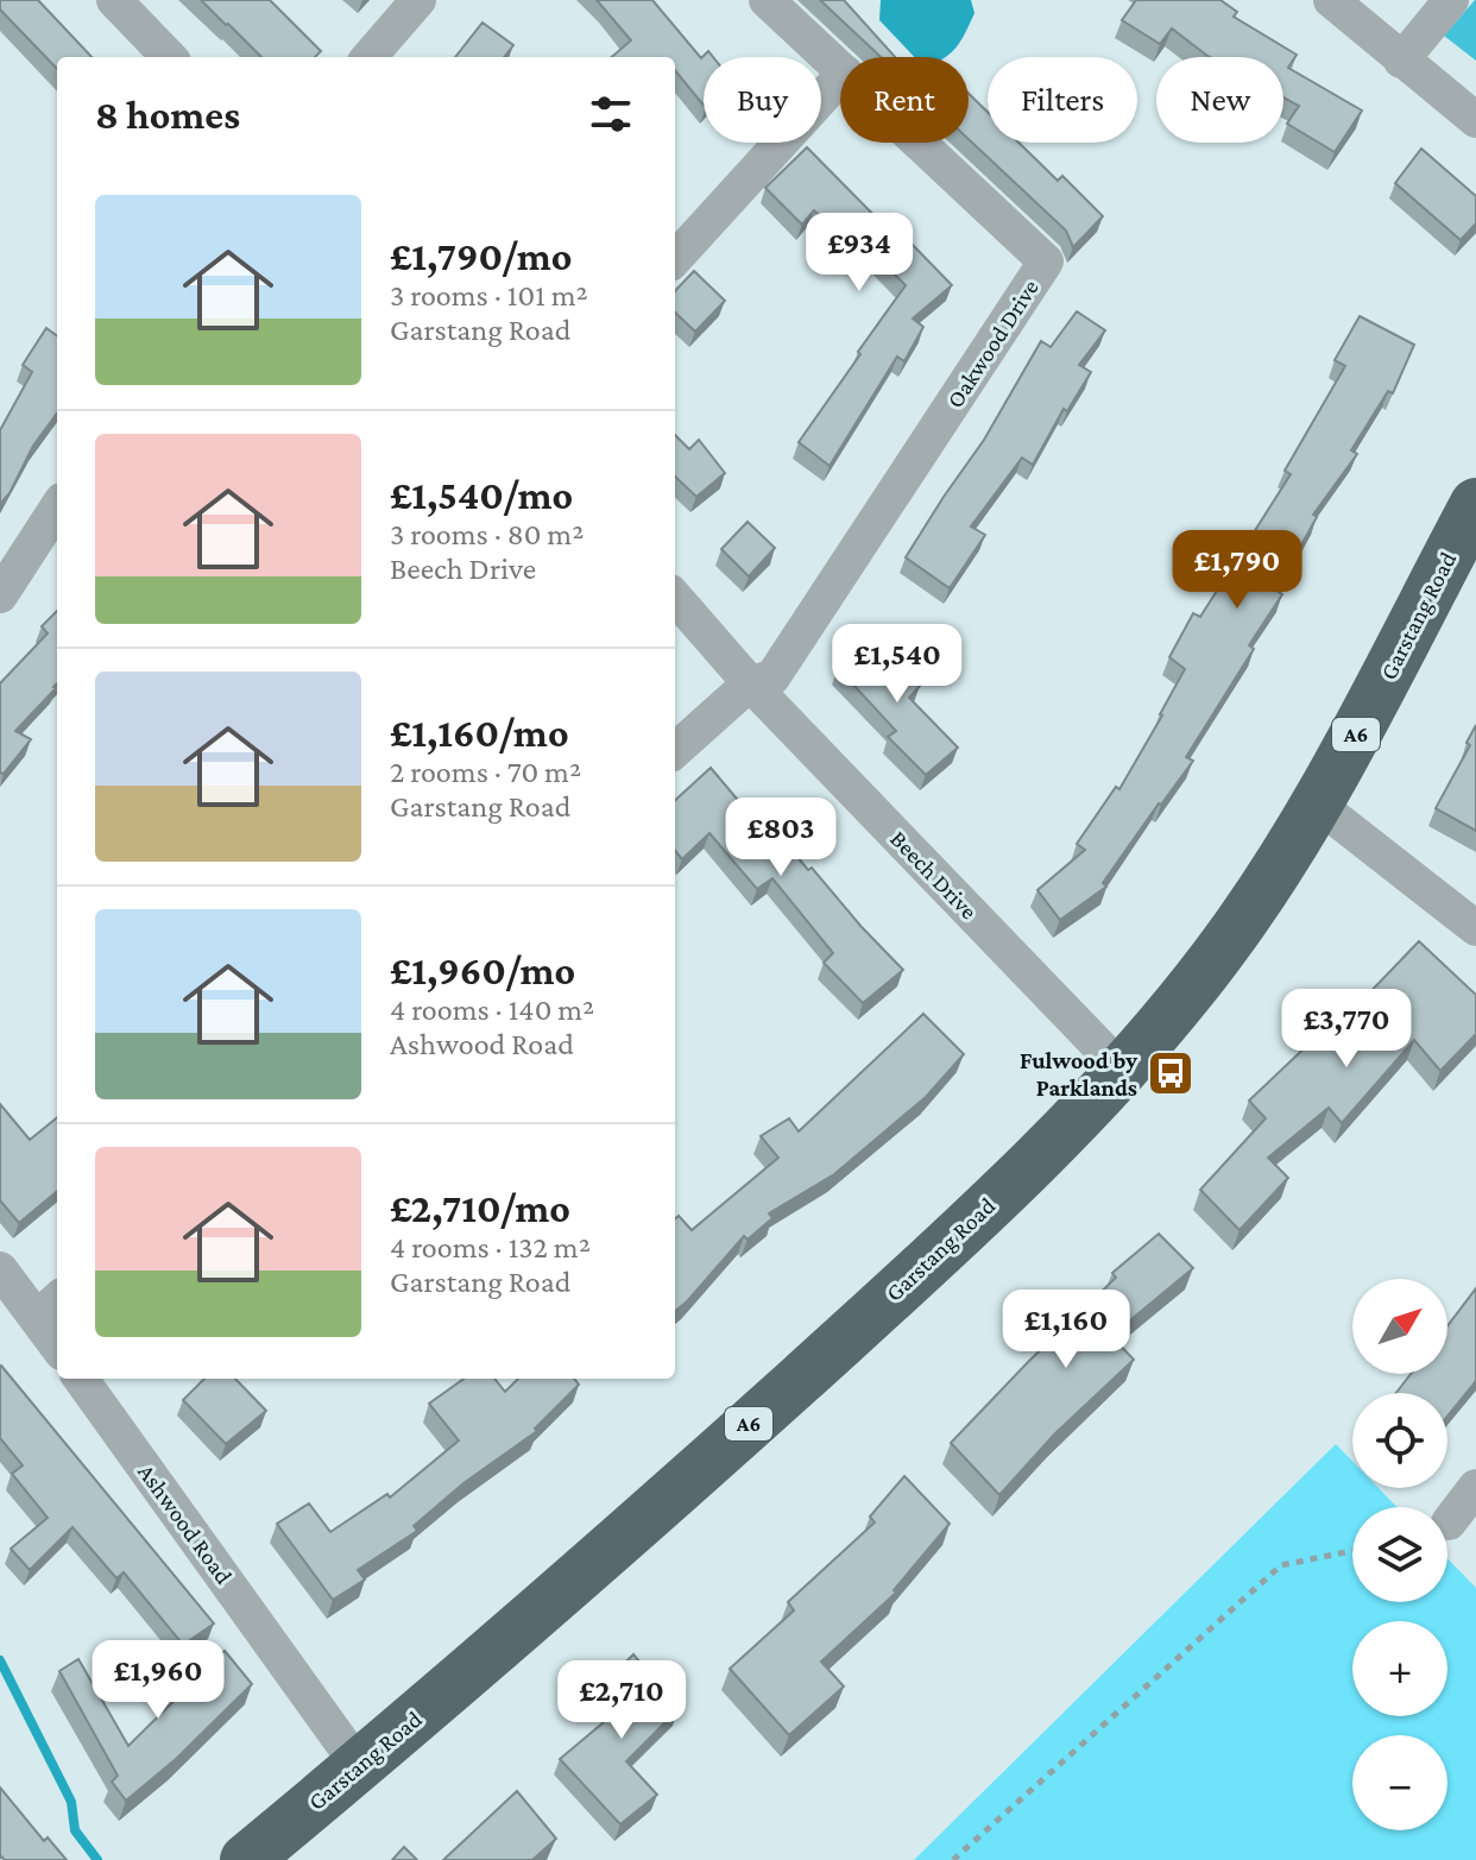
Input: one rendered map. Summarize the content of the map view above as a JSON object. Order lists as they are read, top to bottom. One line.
{"streets":{"highway":["Garstang Road","A6"],"street":["Oakwood Drive","Beech Drive","Ashwood Road"]},"crossings":[["Oakwood Drive","Beech Drive"],["Garstang Road","Beech Drive"],["Garstang Road","Ashwood Road"]],"places":{"bus stop":["Fulwood by Parklands"]},"north":"top right","page":{"chip":["Buy","Rent","Filters","New"],"heading":"8 homes","list":[{"name":"£1,790/mo","note":"3 rooms · 101 m² · Garstang Road"},{"name":"£1,540/mo","note":"3 rooms · 80 m² · Beech Drive"},{"name":"£1,160/mo","note":"2 rooms · 70 m² · Garstang Road"},{"name":"£1,960/mo","note":"4 rooms · 140 m² · Ashwood Road"},{"name":"£2,710/mo","note":"4 rooms · 132 m² · Garstang Road"}],"price":["£934","£1,790","£1,540","£803","£3,770","£1,160","£1,960","£2,710"],"map_buttons":["+","−"]}}
